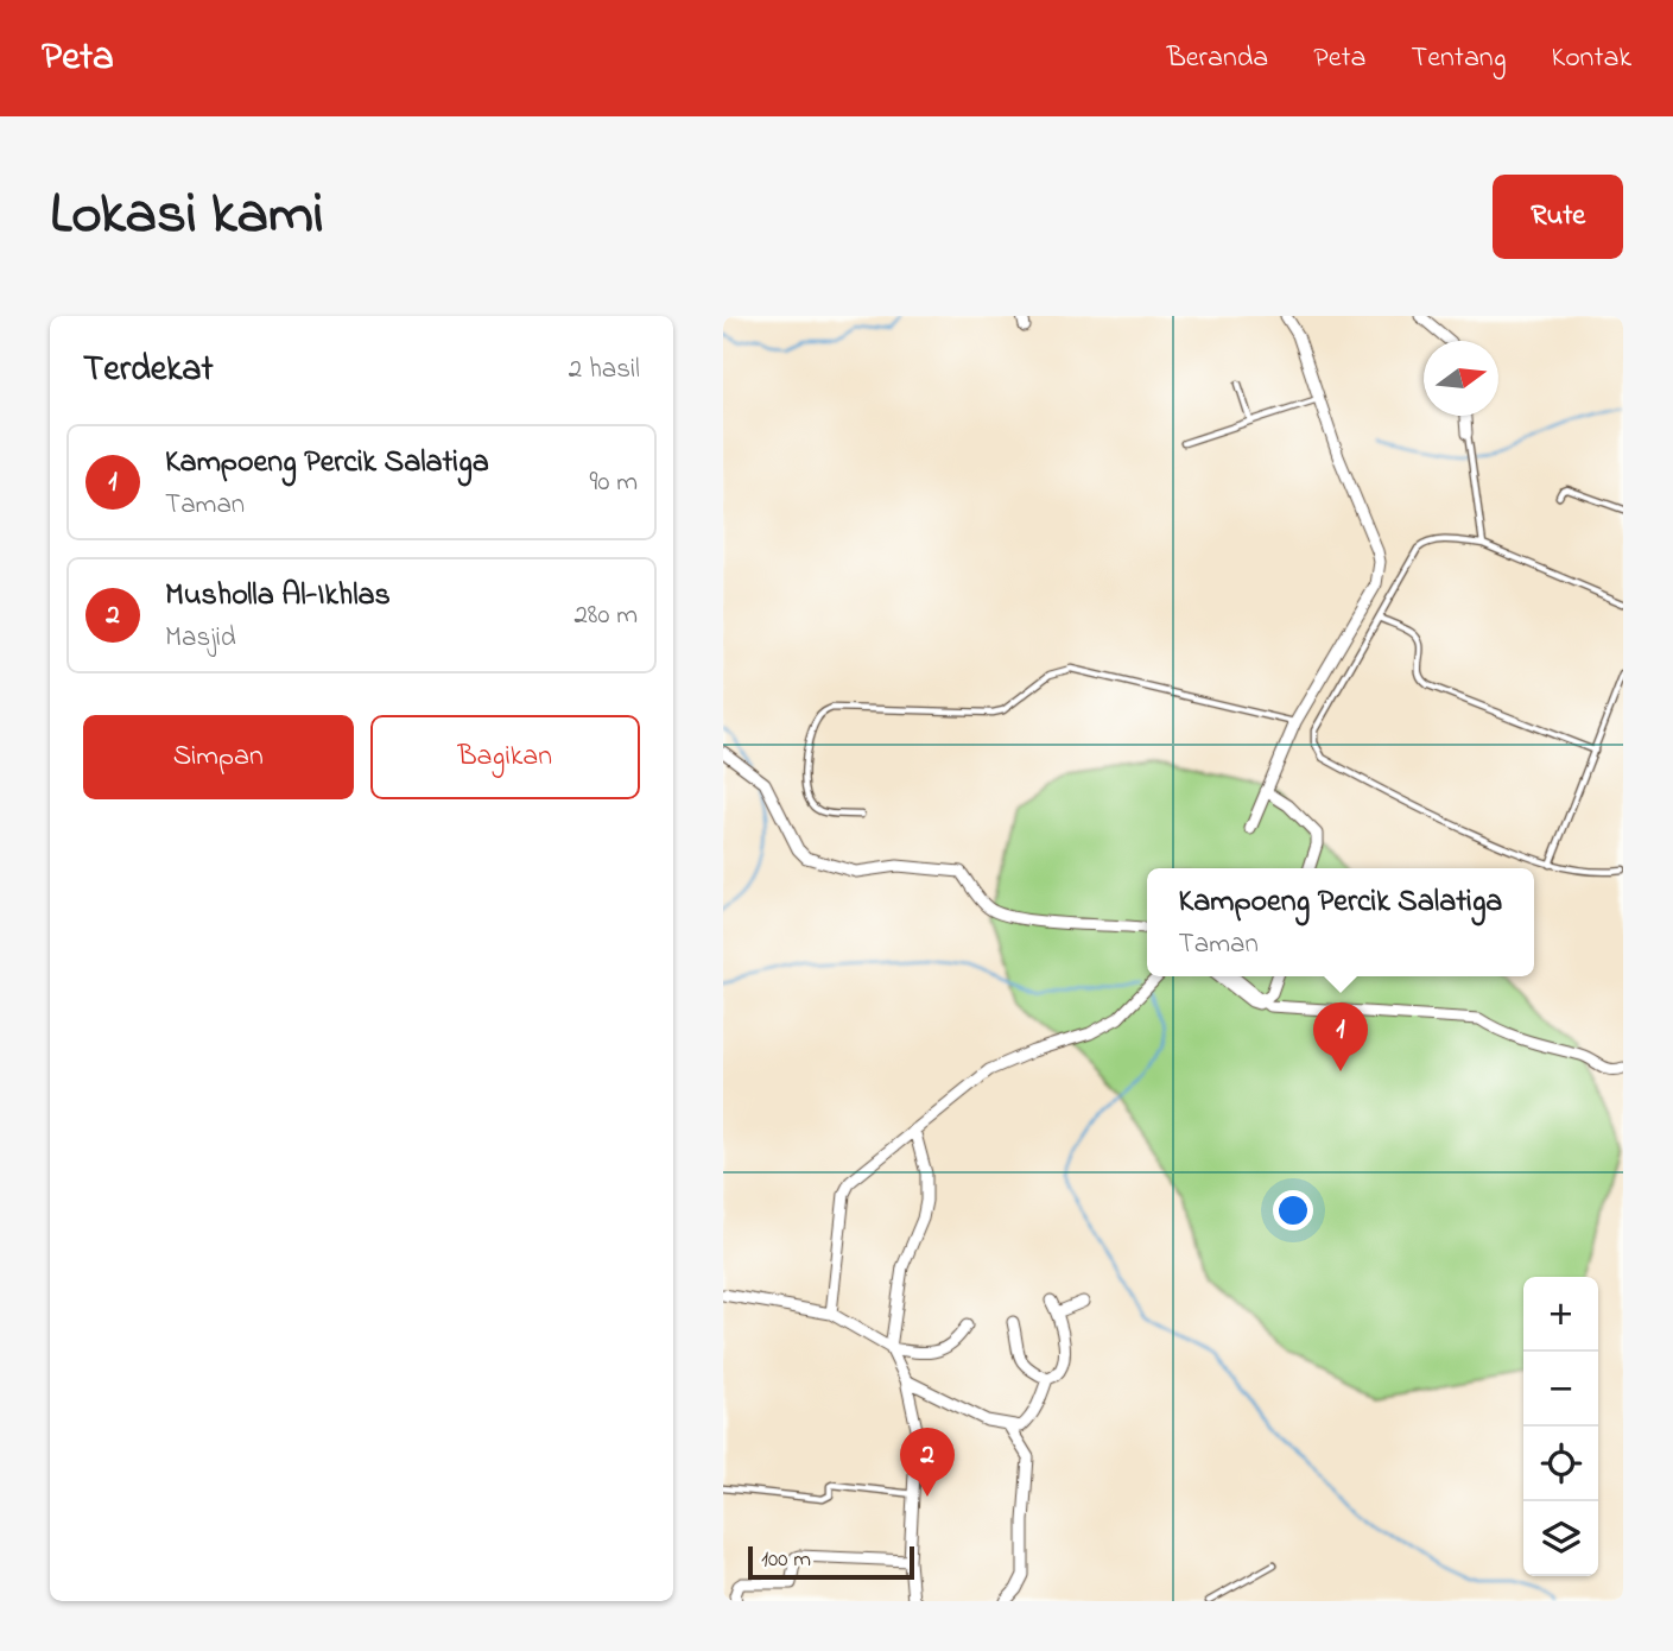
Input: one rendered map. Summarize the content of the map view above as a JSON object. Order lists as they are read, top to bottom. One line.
{"scale_bar":"100 m","north":"right","page":{"header":"Peta","nav":["Beranda","Peta","Tentang","Kontak"],"title":"Lokasi kami","buttons":["Rute",["Simpan","Bagikan"]],"heading":["Terdekat","2 hasil"],"list":[{"mark":"1","name":"Kampoeng Percik Salatiga","note":"Taman","value":"90 m"},{"mark":"2","name":"Musholla Al-Ikhlas","note":"Masjid","value":"280 m"}],"popup":["Kampoeng Percik Salatiga","Taman"],"pins":["1","2"],"map_buttons":["+","−"],"scale":"100 m"}}
